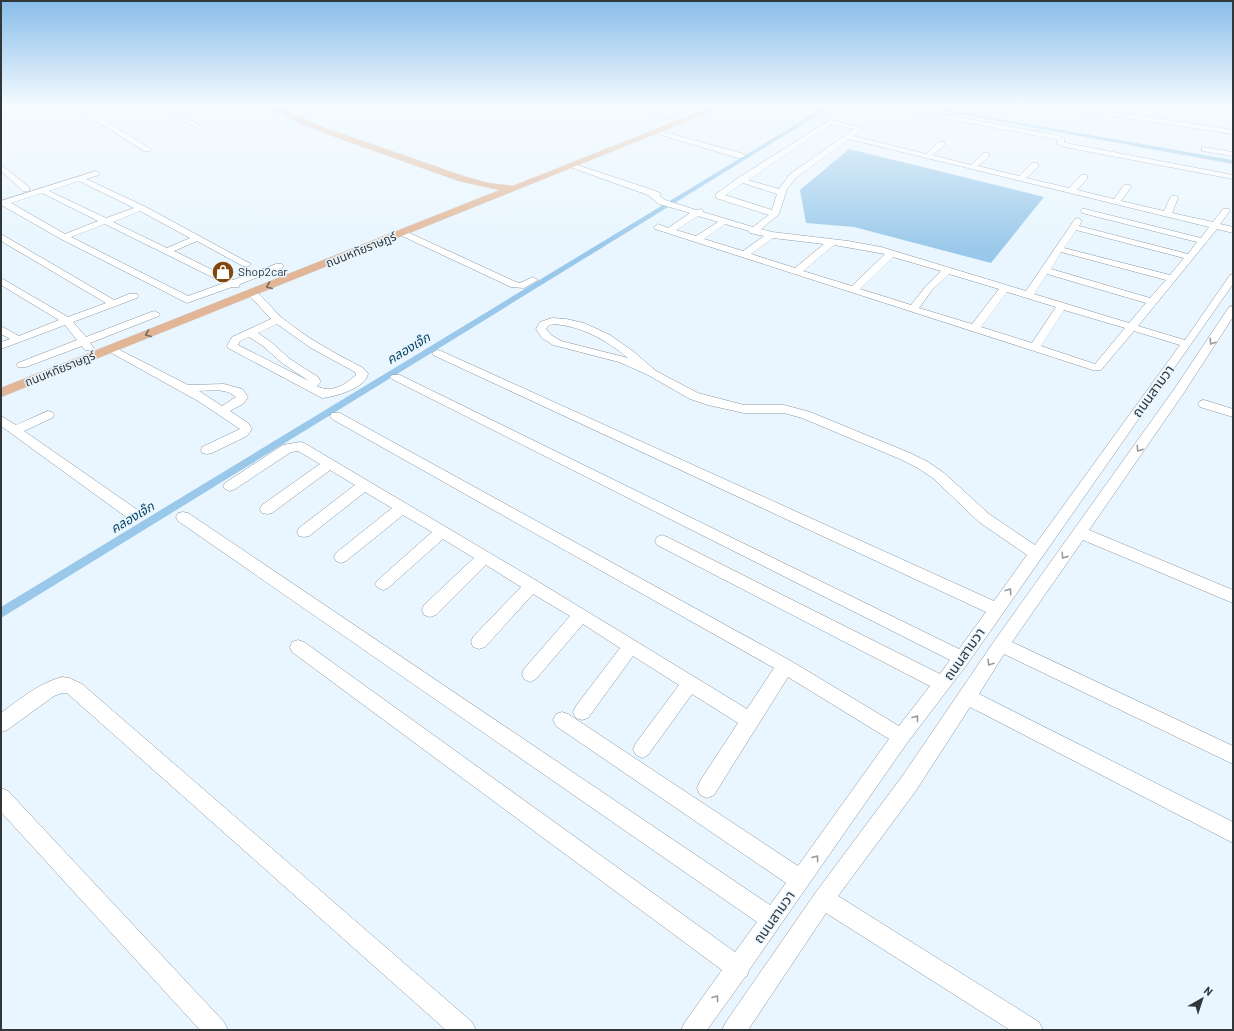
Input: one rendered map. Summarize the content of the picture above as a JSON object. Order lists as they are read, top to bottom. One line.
{"streets":{"main road":["ถนนหทัยราษฎร์"],"street":["ถนนสามวา"]},"water":["คลองเจ๊ก"],"places":{"shop":["Shop2car"]},"north":"top right"}
